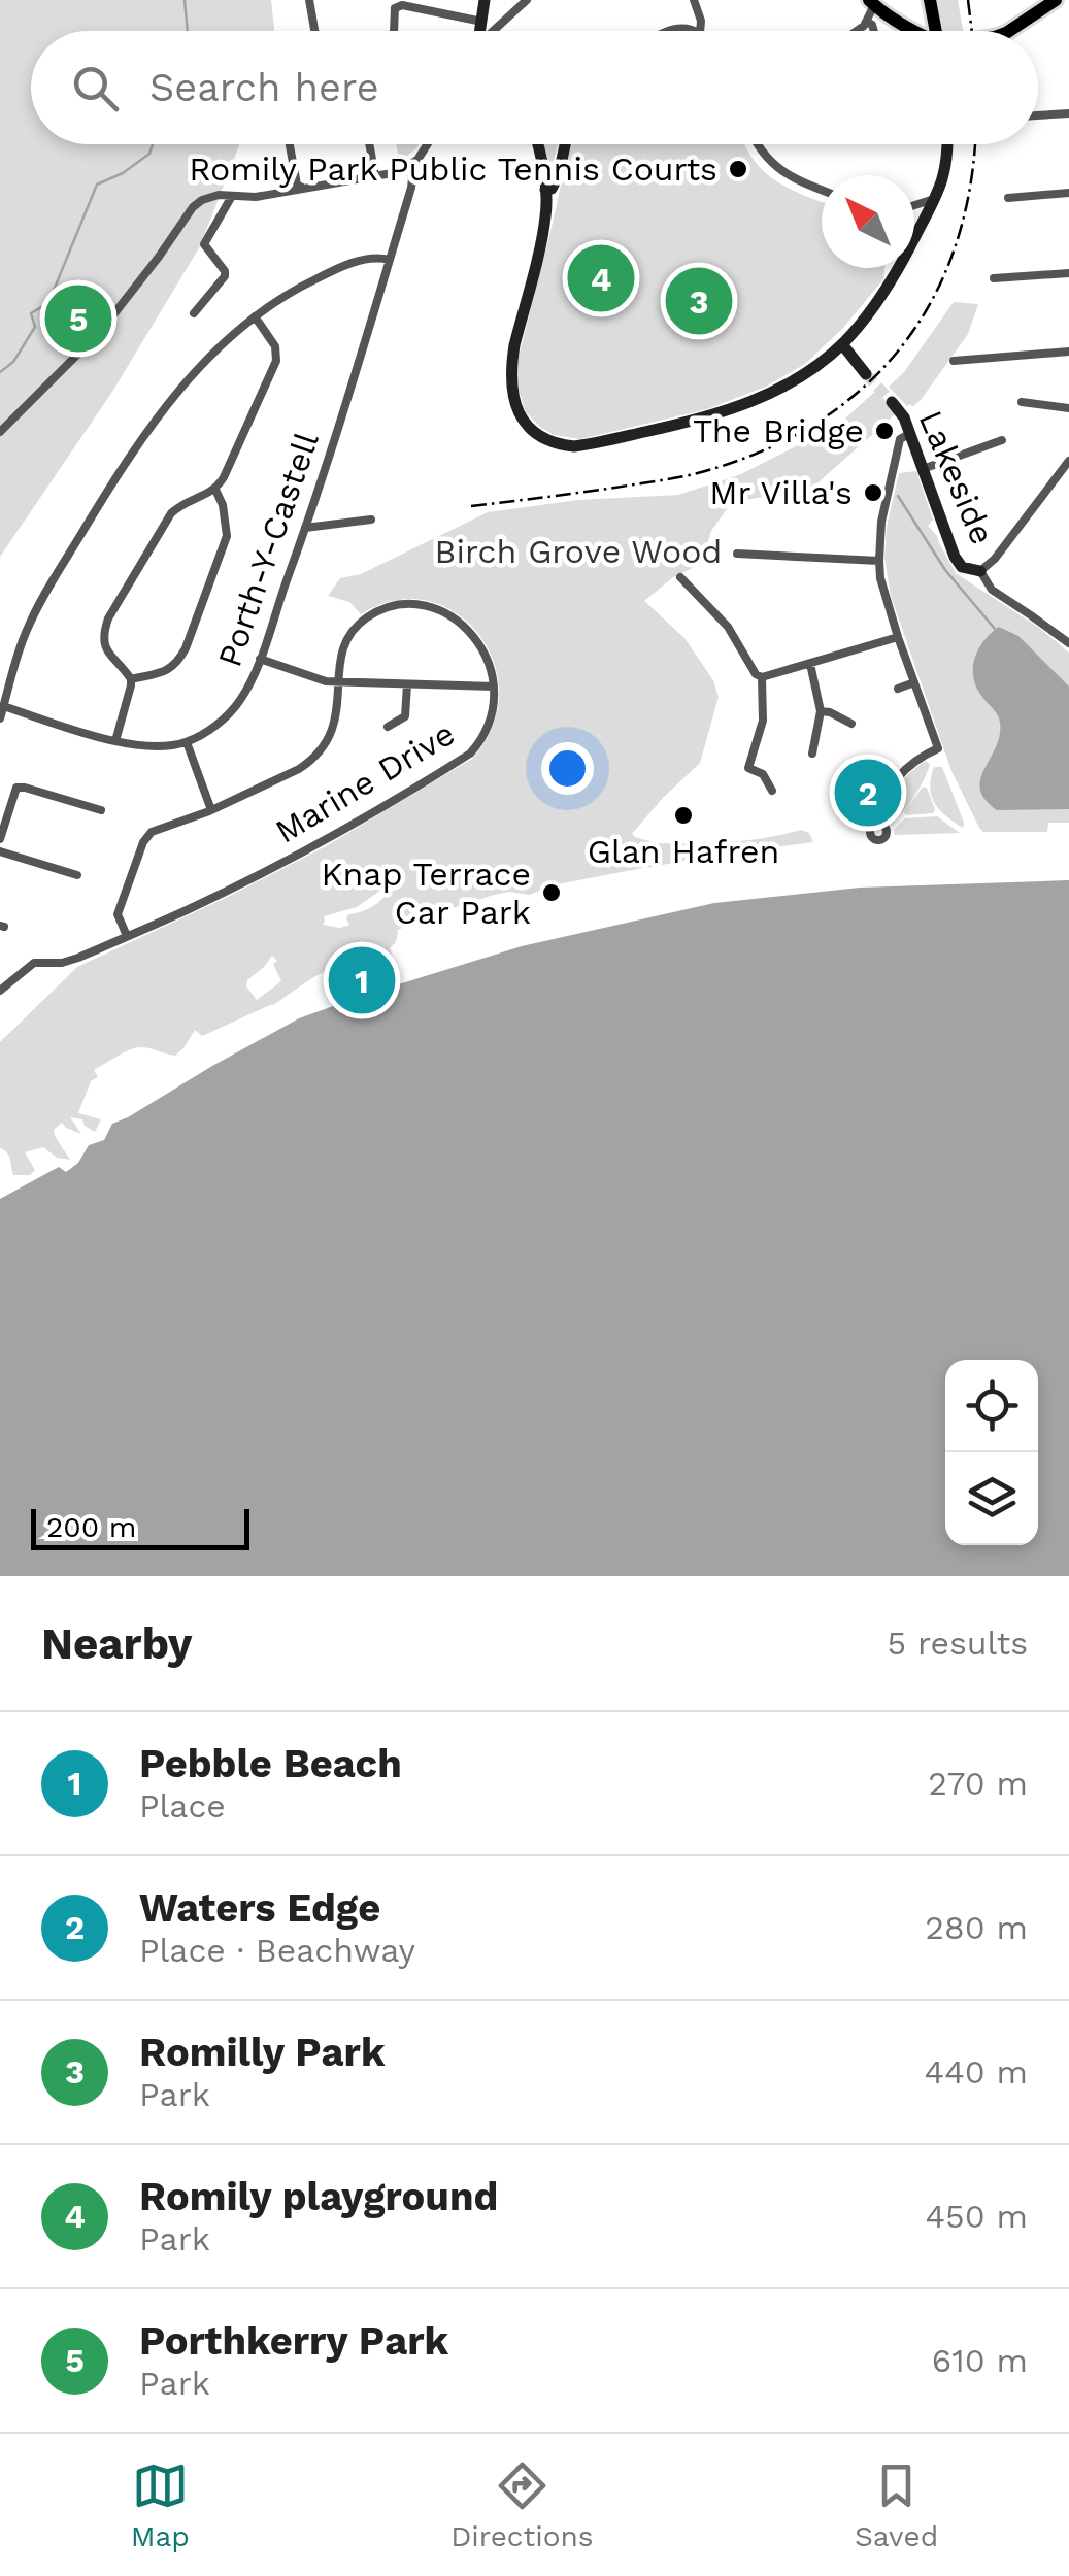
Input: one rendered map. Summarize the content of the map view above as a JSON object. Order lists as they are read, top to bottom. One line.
{"streets":{"street":["Lakeside","Porth-Y-Castell","Marine Drive"]},"parks":["Birch Grove Wood"],"places":["Romily Park Public Tennis Courts","The Bridge","Mr Villa's","Glan Hafren","Knap Terrace Car Park"],"scale_bar":"200 m","north":"top left","page":{"search":"Search here","pins":["4","3","5","2","1"],"scale":"200 m","heading":["Nearby","5 results"],"list":[{"mark":"1","name":"Pebble Beach","note":"Place","value":"270 m"},{"mark":"2","name":"Waters Edge","note":"Place · Beachway","value":"280 m"},{"mark":"3","name":"Romilly Park","note":"Park","value":"440 m"},{"mark":"4","name":"Romily playground","note":"Park","value":"450 m"},{"mark":"5","name":"Porthkerry Park","note":"Park","value":"610 m"}],"nav":["Map","Directions","Saved"]}}
